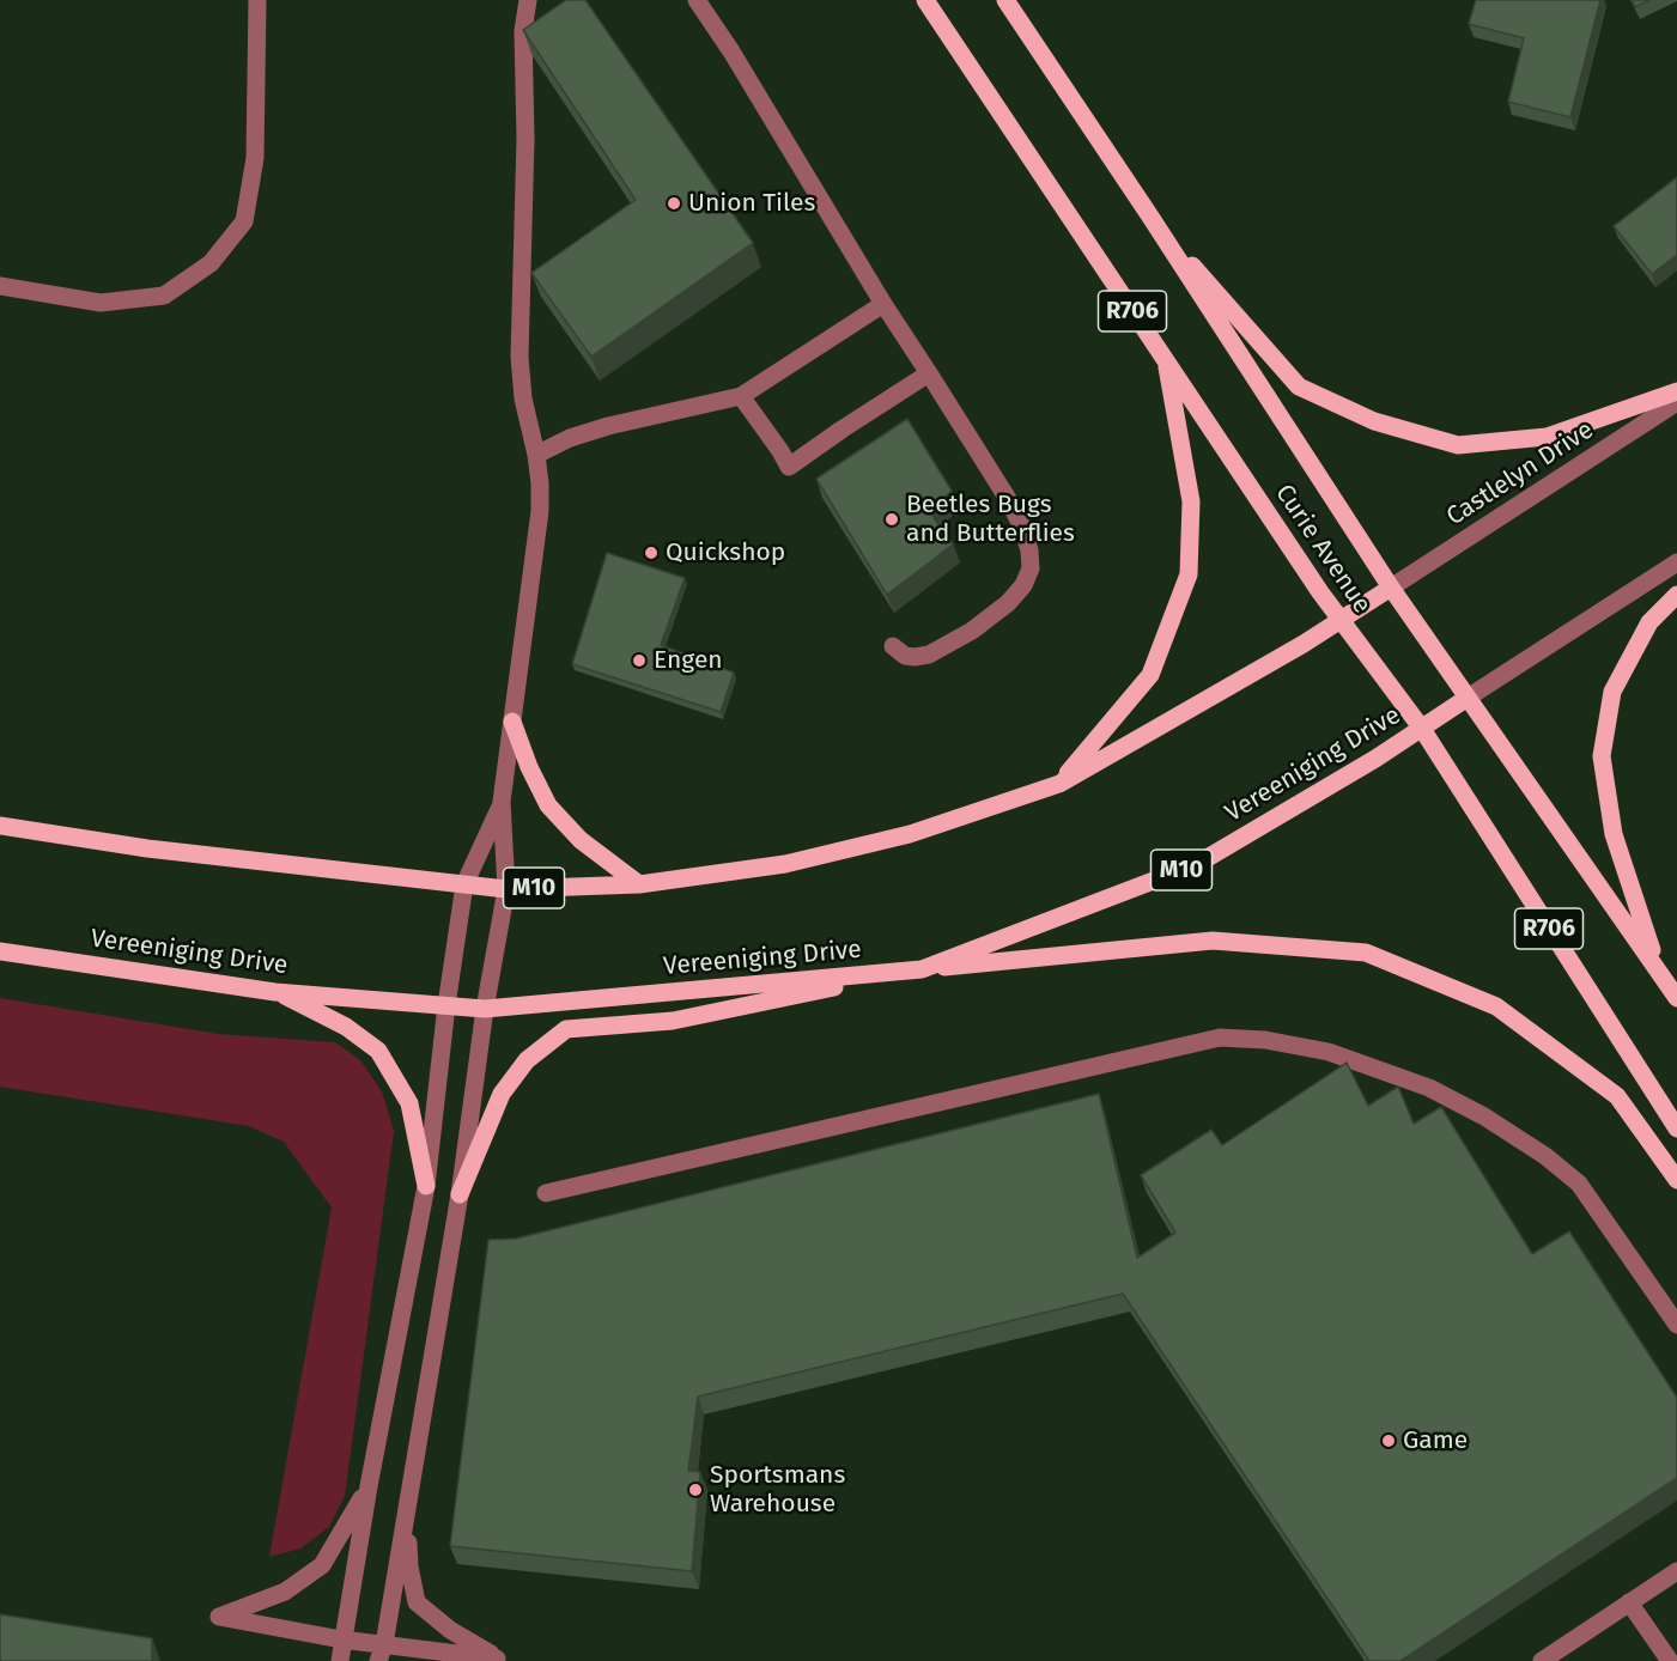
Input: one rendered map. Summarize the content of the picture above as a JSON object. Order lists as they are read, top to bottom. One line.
{"streets":{"main road":["R706","Curie Avenue","Vereeniging Drive","M10"],"street":["Castlelyn Drive"]},"crossings":[["Castlelyn Drive","Curie Avenue"],["Castlelyn Drive","M10"],["Curie Avenue","Vereeniging Drive"],["Curie Avenue","M10"]],"places":["Union Tiles","Beetles Bugs and Butterflies","Quickshop","Engen","Game","Sportsmans Warehouse"]}
